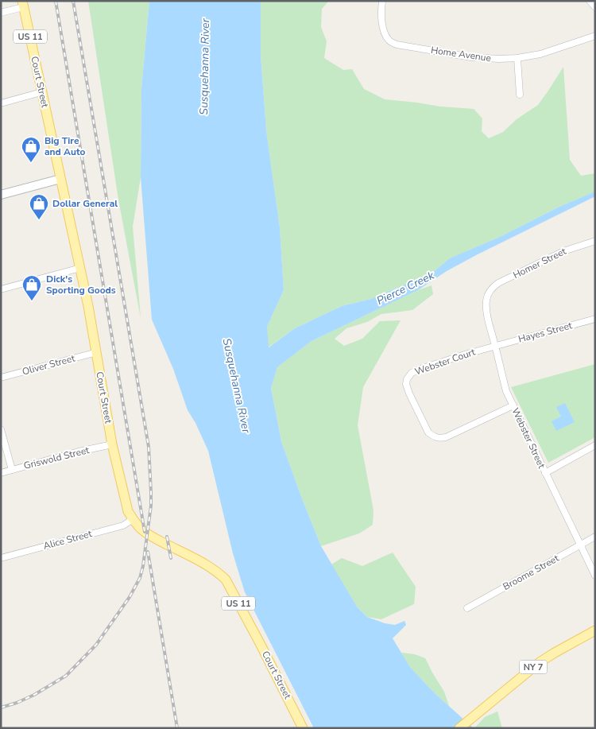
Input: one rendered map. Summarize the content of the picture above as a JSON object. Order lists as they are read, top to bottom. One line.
{"streets":{"main road":["US 11","Court Street","NY 7"],"street":["Home Avenue","Homer Street","Hayes Street","Webster Court","Oliver Street","Webster Street","Griswold Street","Alice Street","Broome Street"]},"crossings":[["Court Street","Oliver Street"],["Court Street","Griswold Street"],["Court Street","Alice Street"],["Homer Street","Webster Street"],["Hayes Street","Webster Court"],["Hayes Street","Webster Street"],["Webster Court","Webster Street"],["Webster Street","Broome Street"]],"water":["Susquehanna River","Pierce Creek"],"places":{"shop":["Big Tire and Auto","Dollar General","Dick's Sporting Goods"]}}
